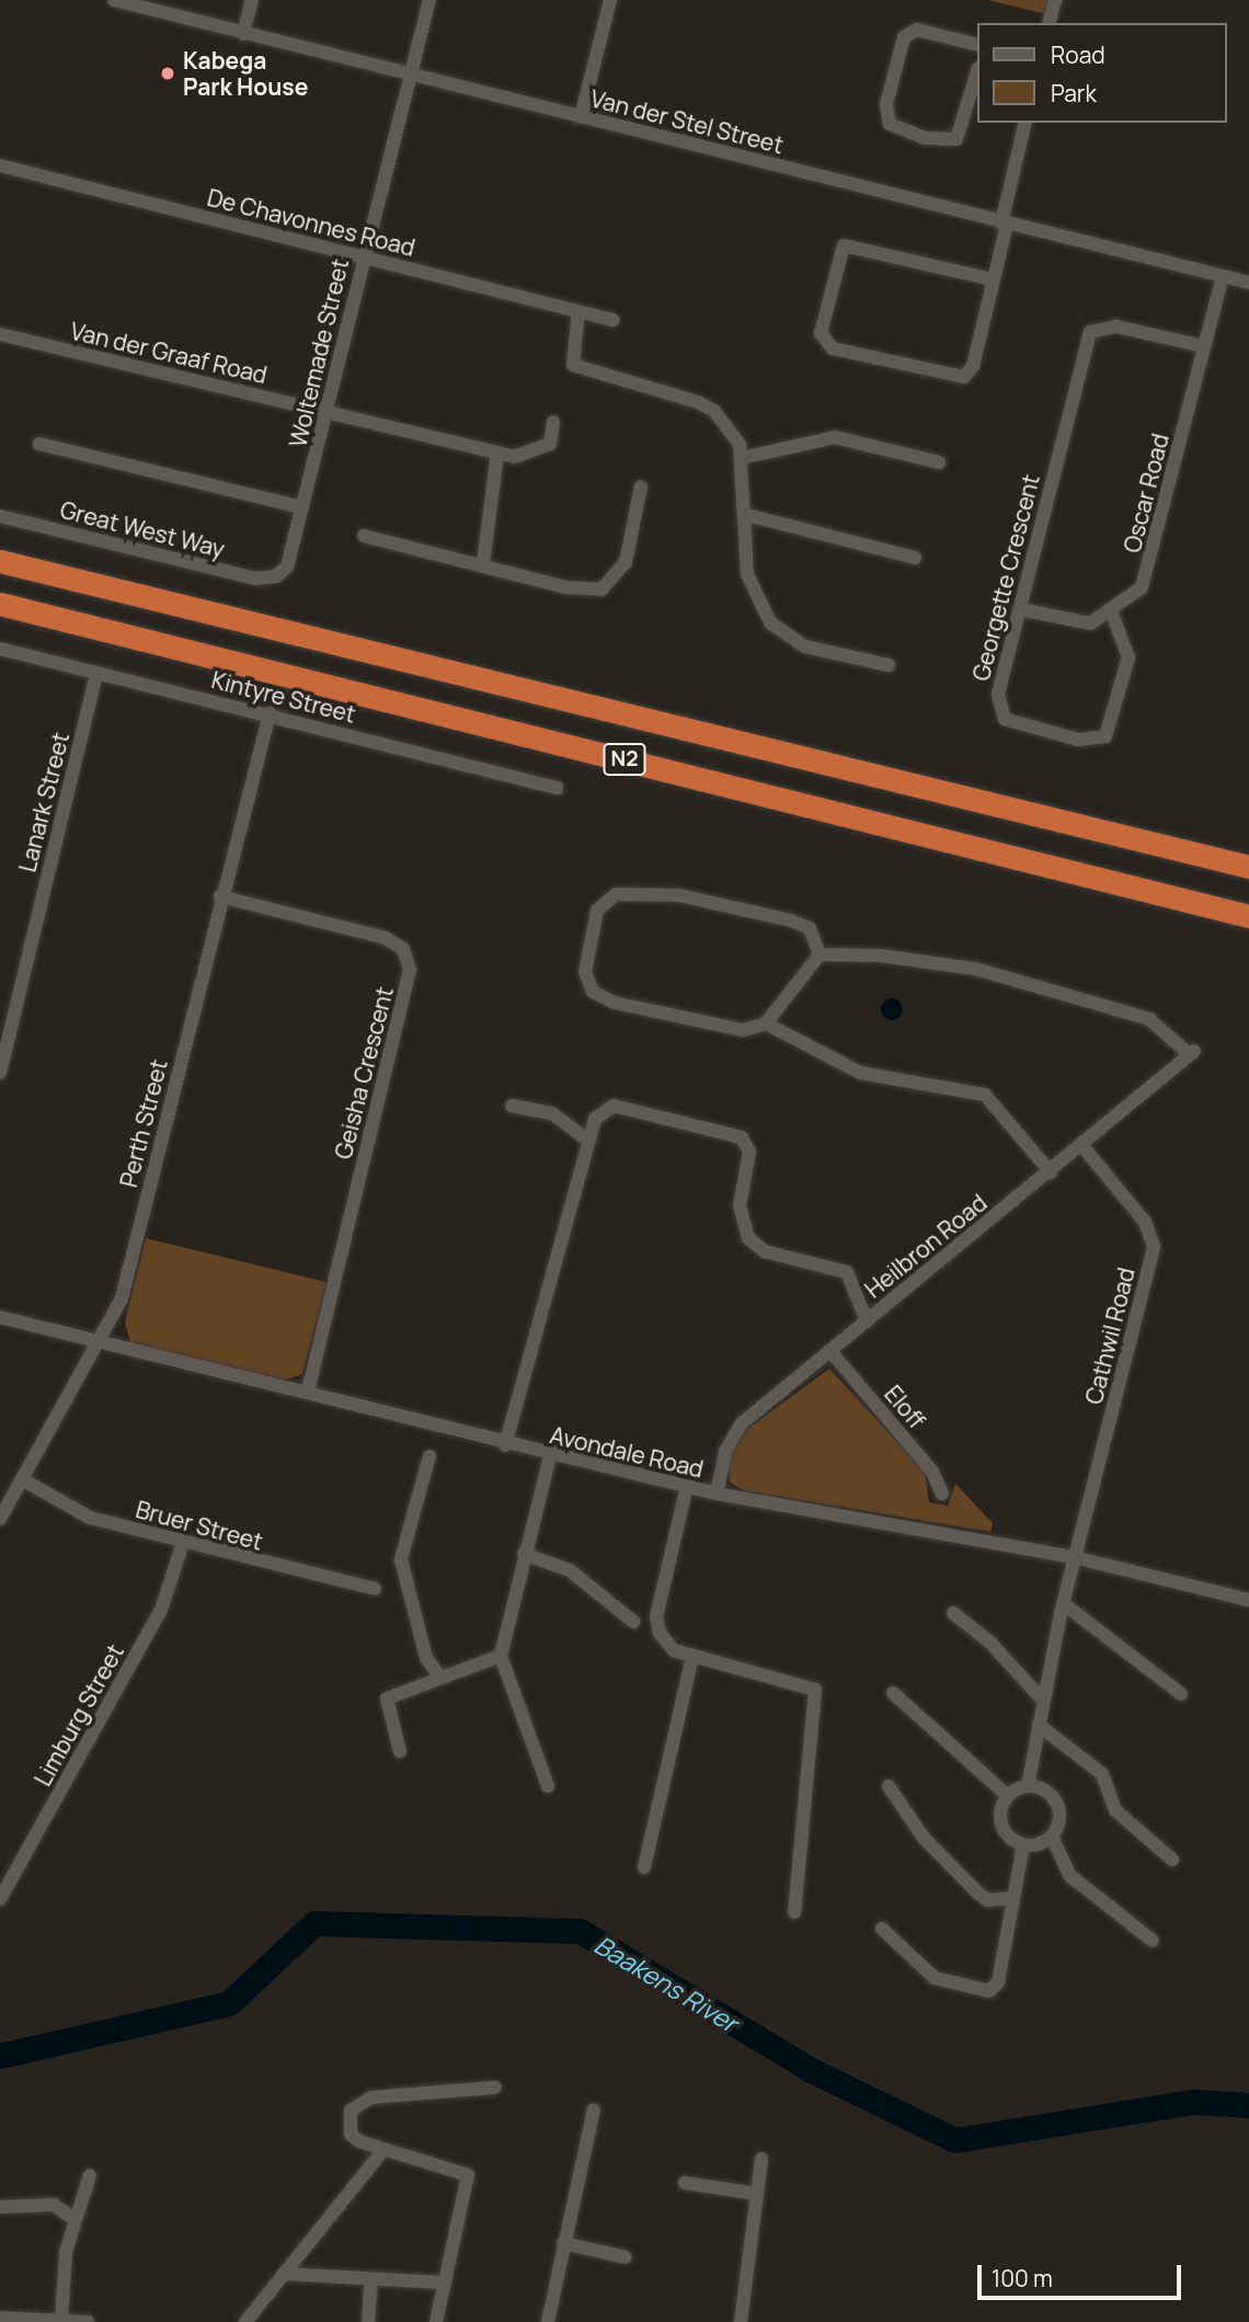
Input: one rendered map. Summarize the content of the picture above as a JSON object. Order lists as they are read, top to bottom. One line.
{"streets":{"highway":["N2"],"street":["Van der Stel Street","De Chavonnes Road","Van der Graaf Road","Woltemade Street","Oscar Road","Great West Way","Georgette Crescent","Kintyre Street","Lanark Street","Geisha Crescent","Perth Street","Heilbron Road","Cathwil Road","Eloff","Avondale Road","Bruer Street","Limburg Street"]},"crossings":[["Van der Stel Street","Woltemade Street"],["Van der Stel Street","Oscar Road"],["De Chavonnes Road","Woltemade Street"],["Van der Graaf Road","Woltemade Street"],["Woltemade Street","Great West Way"],["Oscar Road","Georgette Crescent"],["Kintyre Street","Lanark Street"],["Kintyre Street","Perth Street"],["Geisha Crescent","Perth Street"],["Geisha Crescent","Avondale Road"],["Perth Street","Avondale Road"],["Perth Street","Bruer Street"],["Heilbron Road","Cathwil Road"],["Heilbron Road","Eloff"],["Heilbron Road","Avondale Road"],["Cathwil Road","Avondale Road"],["Bruer Street","Limburg Street"]],"water":["Baakens River"],"places":["Kabega Park House"],"legend":["Road","Park"],"scale_bar":"100 m"}
